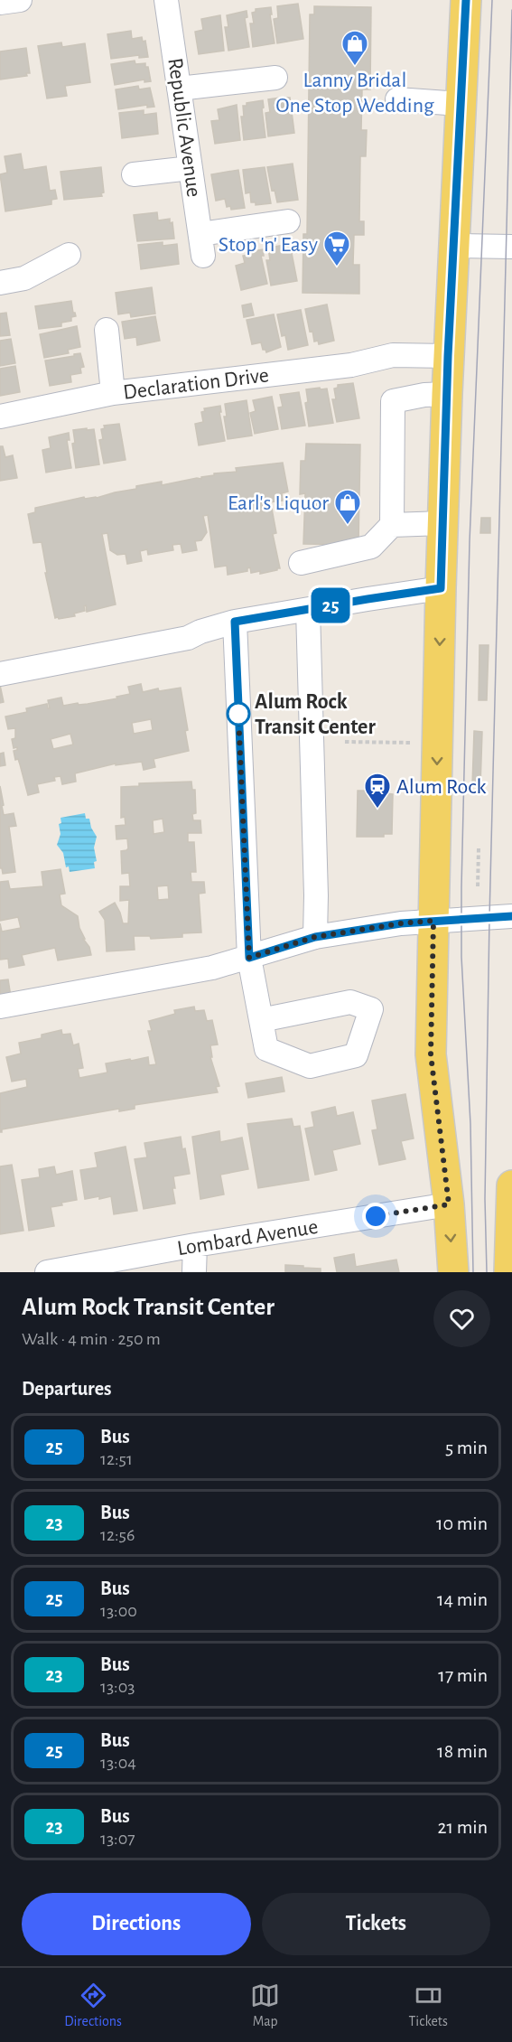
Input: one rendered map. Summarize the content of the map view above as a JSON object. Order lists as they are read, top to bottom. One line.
{"streets":{"street":["Republic Avenue","Declaration Drive","Lombard Avenue"]},"places":{"shop":["Lanny Bridal One Stop Wedding","Earl's Liquor"],"supermarket":["Stop 'n' Easy"],"other":["Alum Rock Transit Center"],"station":["Alum Rock"]},"lines":["bus line 25"],"page":{"on_map":"25","heading":[["Alum Rock Transit Center","Walk · 4 min · 250 m"],"Departures"],"list":[{"mark":"25","name":"Bus","note":"12:51","value":"5 min"},{"mark":"23","name":"Bus","note":"12:56","value":"10 min"},{"mark":"25","name":"Bus","note":"13:00","value":"14 min"},{"mark":"23","name":"Bus","note":"13:03","value":"17 min"},{"mark":"25","name":"Bus","note":"13:04","value":"18 min"},{"mark":"23","name":"Bus","note":"13:07","value":"21 min"}],"buttons":["Directions","Tickets"],"tabs":["Directions","Map","Tickets"]}}
